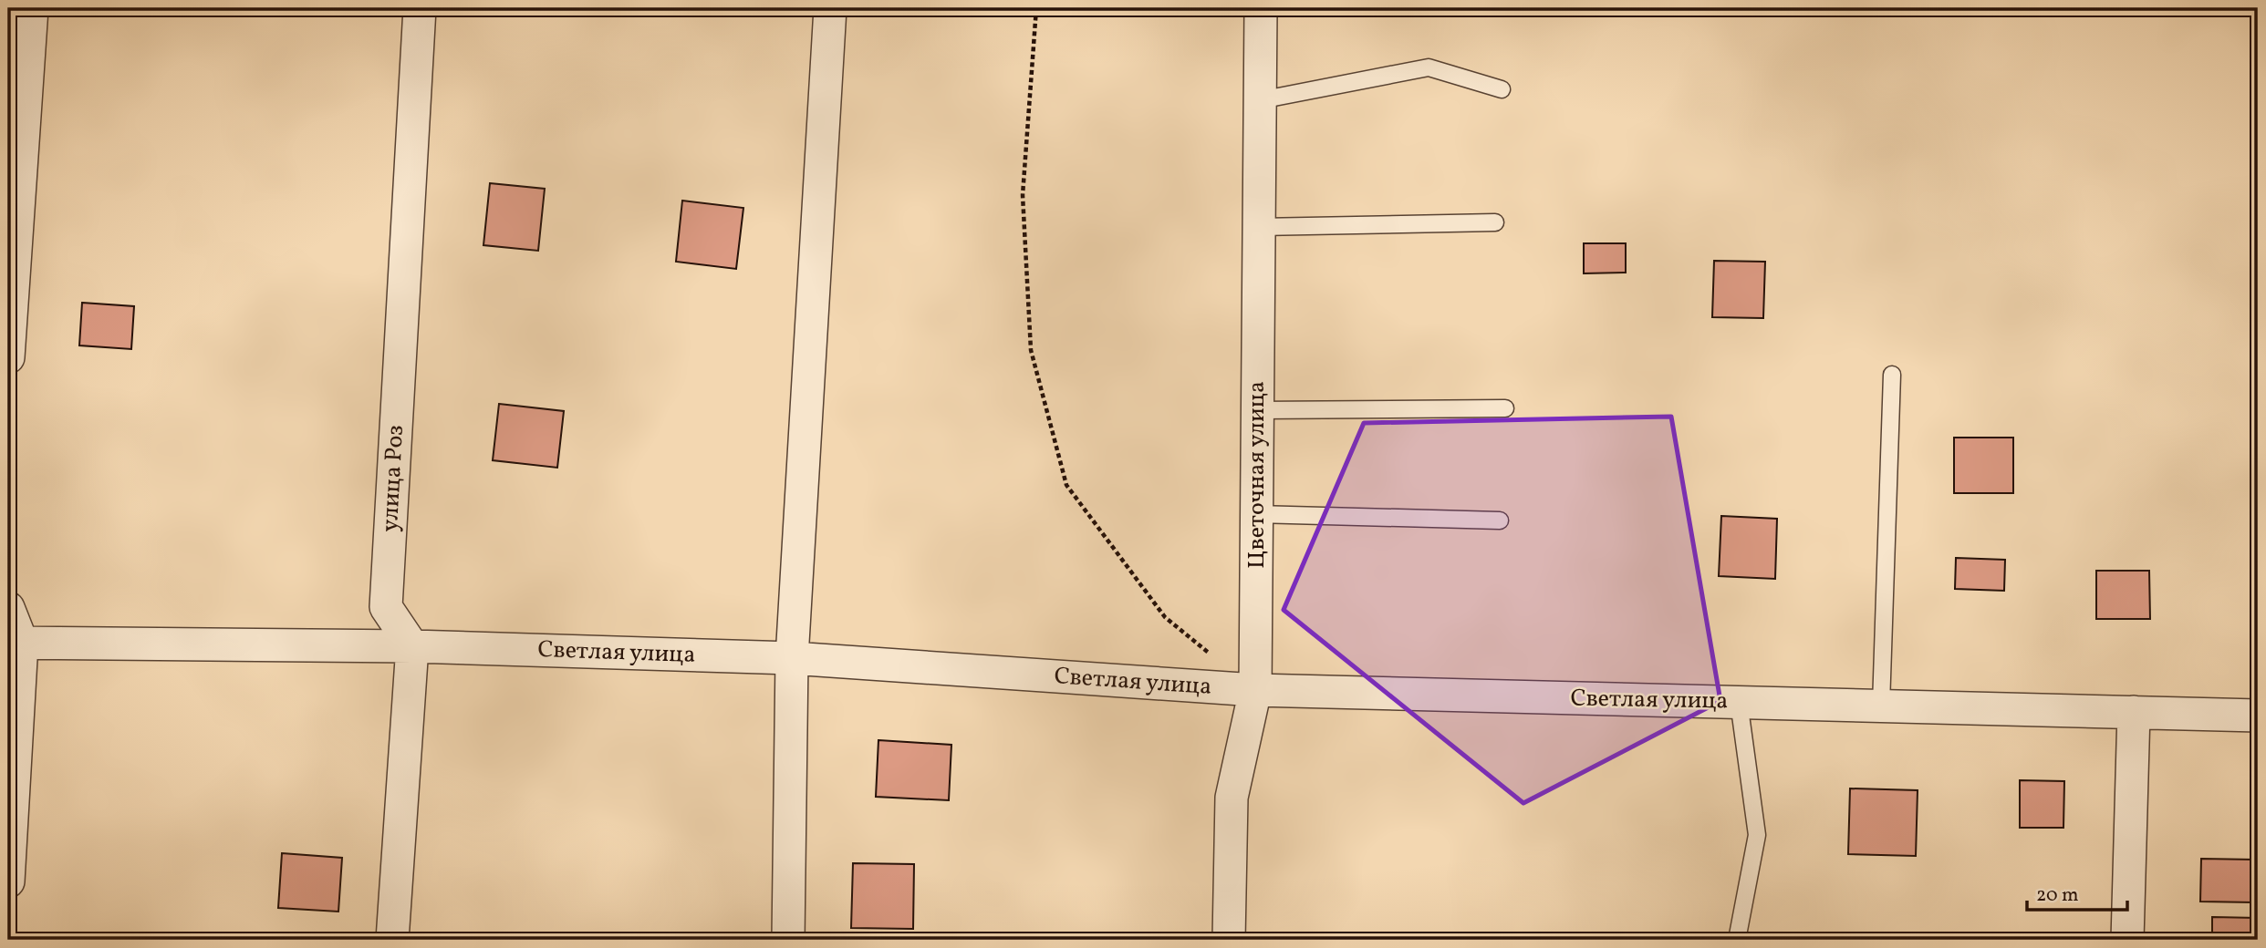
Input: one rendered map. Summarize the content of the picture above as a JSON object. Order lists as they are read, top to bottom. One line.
{"streets":{"street":["Цветочная улица","улица Роз","Светлая улица"]},"crossings":[["Цветочная улица","Светлая улица"],["улица Роз","Светлая улица"]],"scale_bar":"20 m"}
